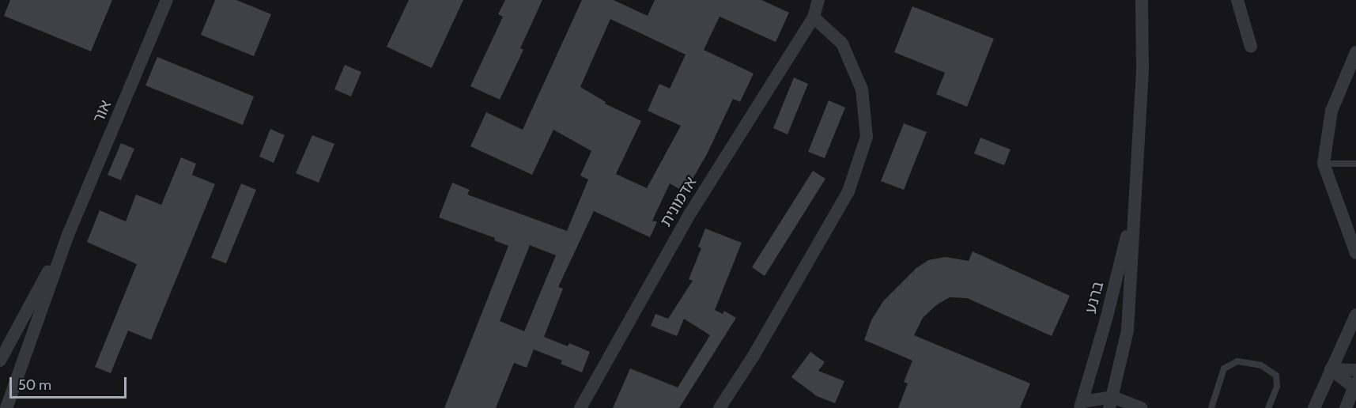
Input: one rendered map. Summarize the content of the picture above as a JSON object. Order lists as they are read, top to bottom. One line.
{"streets":{"street":["אור","אדמונית","ברנע"]},"scale_bar":"50 m"}
